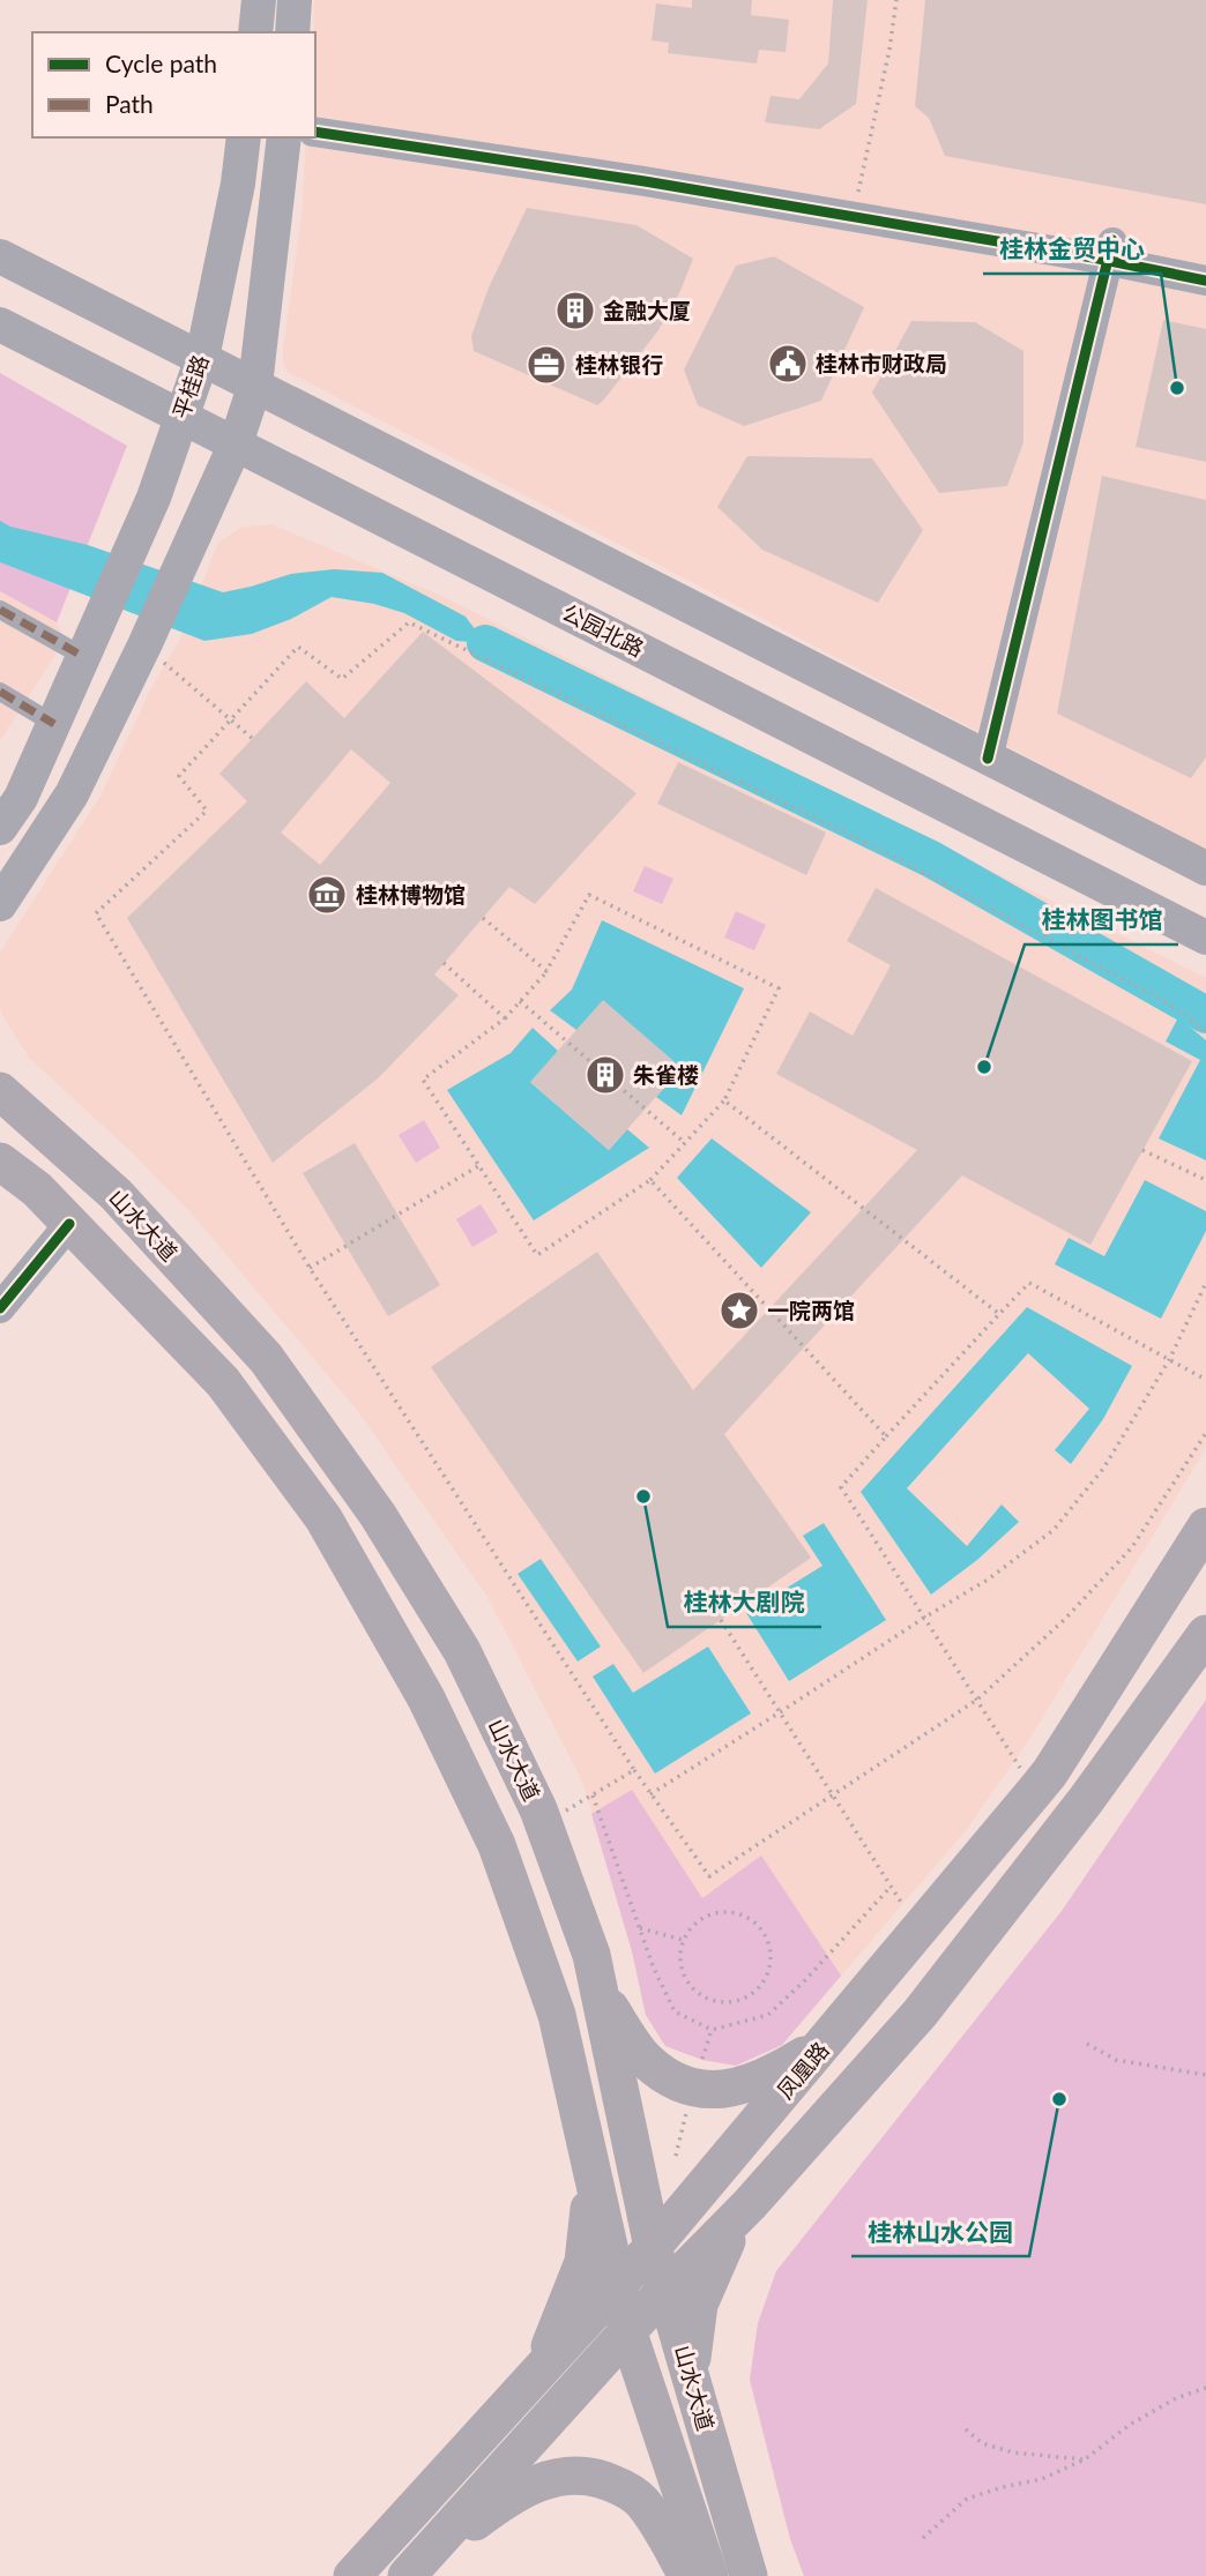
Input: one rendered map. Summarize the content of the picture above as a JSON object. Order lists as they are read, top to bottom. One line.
{"streets":{"main road":["平桂路","公园北路","山水大道","凤凰路"]},"crossings":[["平桂路","公园北路"],["山水大道","凤凰路"]],"places":{"building":["金融大厦","朱雀楼"],"public building":["桂林市财政局"],"office":["桂林银行"],"other":["桂林金贸中心","桂林图书馆","桂林大剧院","桂林山水公园"],"museum":["桂林博物馆"],"place":["一院两馆"]},"legend":["Cycle path","Path"]}
